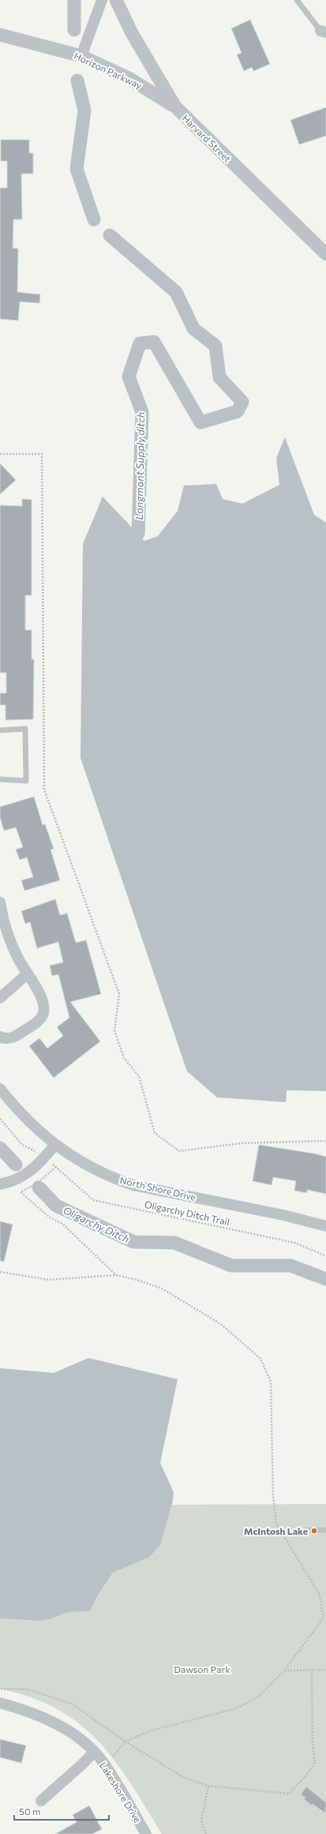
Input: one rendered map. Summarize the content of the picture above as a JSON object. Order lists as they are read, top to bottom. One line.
{"streets":{"street":["Horizon Parkway","Harvard Street","North Shore Drive","Lakeshore Drive"],"path":["Oligarchy Ditch Trail"]},"crossings":[["Horizon Parkway","Harvard Street"]],"water":["Longmont Supply ditch","Oligarchy Ditch"],"parks":["Dawson Park"],"places":["McIntosh Lake"],"scale_bar":"50 m"}
